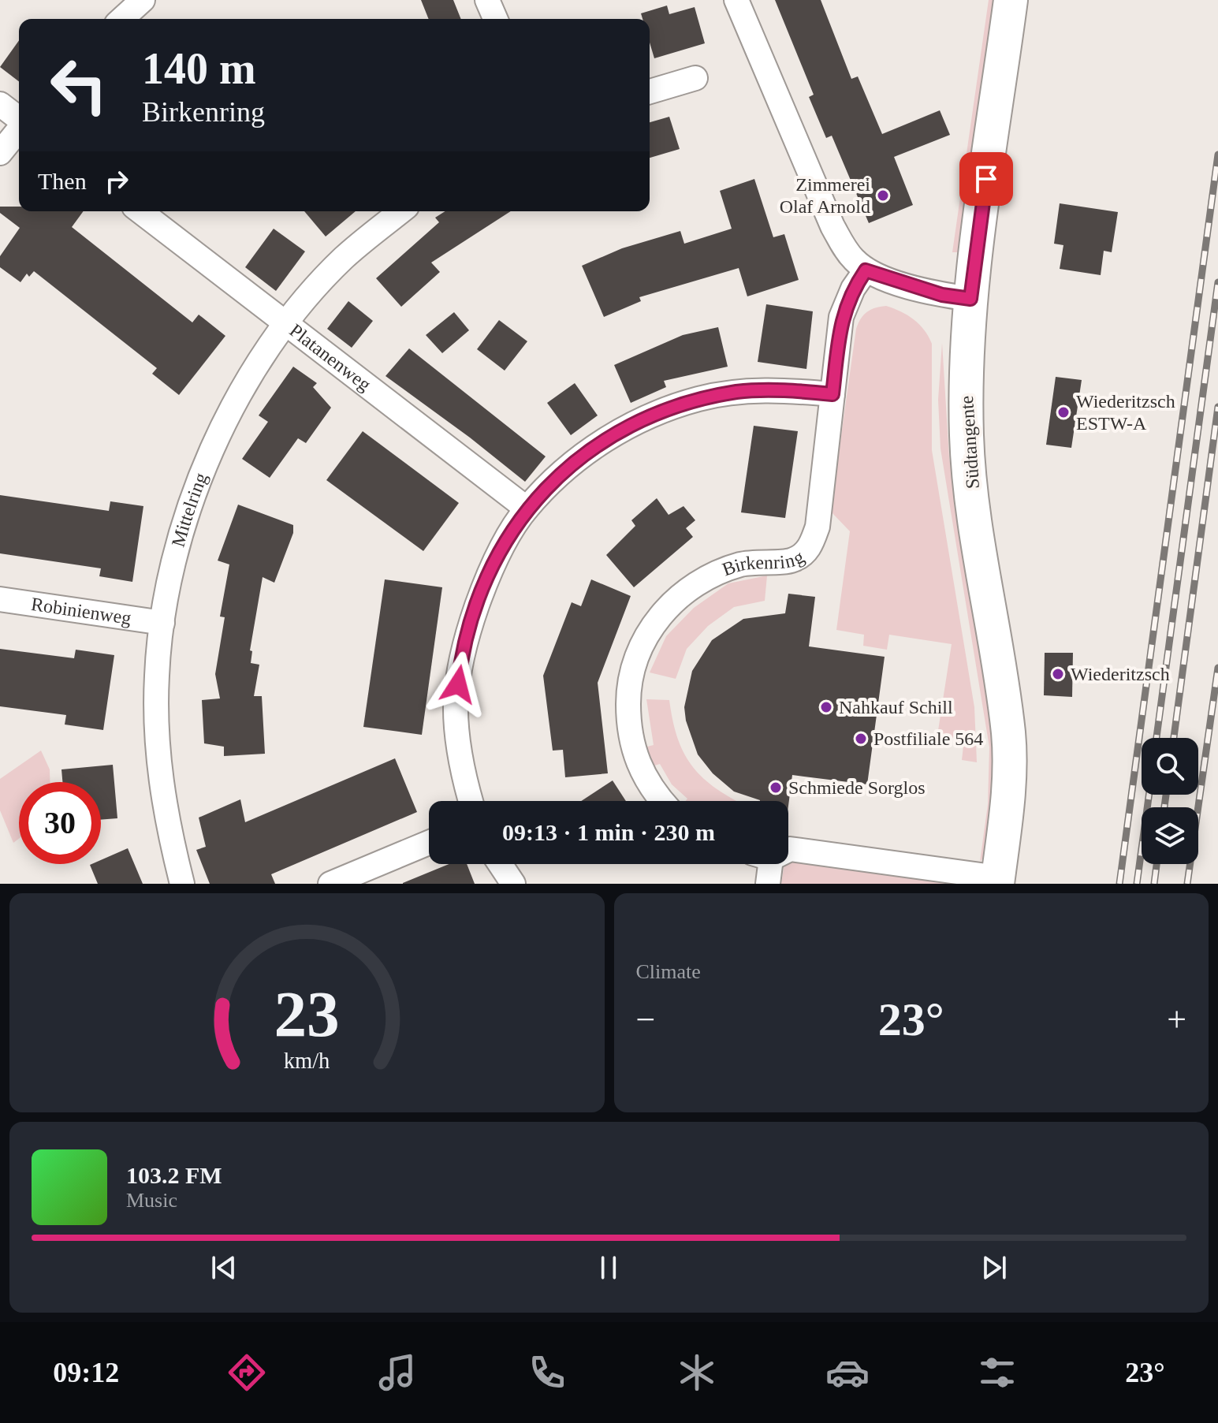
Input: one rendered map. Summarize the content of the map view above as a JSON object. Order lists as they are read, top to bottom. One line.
{"streets":{"street":["Platanenweg","Südtangente","Mittelring","Birkenring","Robinienweg"]},"crossings":[["Platanenweg","Mittelring"],["Mittelring","Robinienweg"]],"places":["Zimmerei Olaf Arnold","Wiederitzsch ESTW-A","Wiederitzsch","Nahkauf Schill","Postfiliale 564","Schmiede Sorglos"],"page":{"turn":["140 m","Birkenring"],"then":"Then","limit":"30","trip":"09:13 · 1 min · 230 m","tile":"Climate","heat":["−","23°","+"],"song":["103.2 FM","Music"],"tabs":["09:12","23°"],"gauge":["23","km/h"]}}
